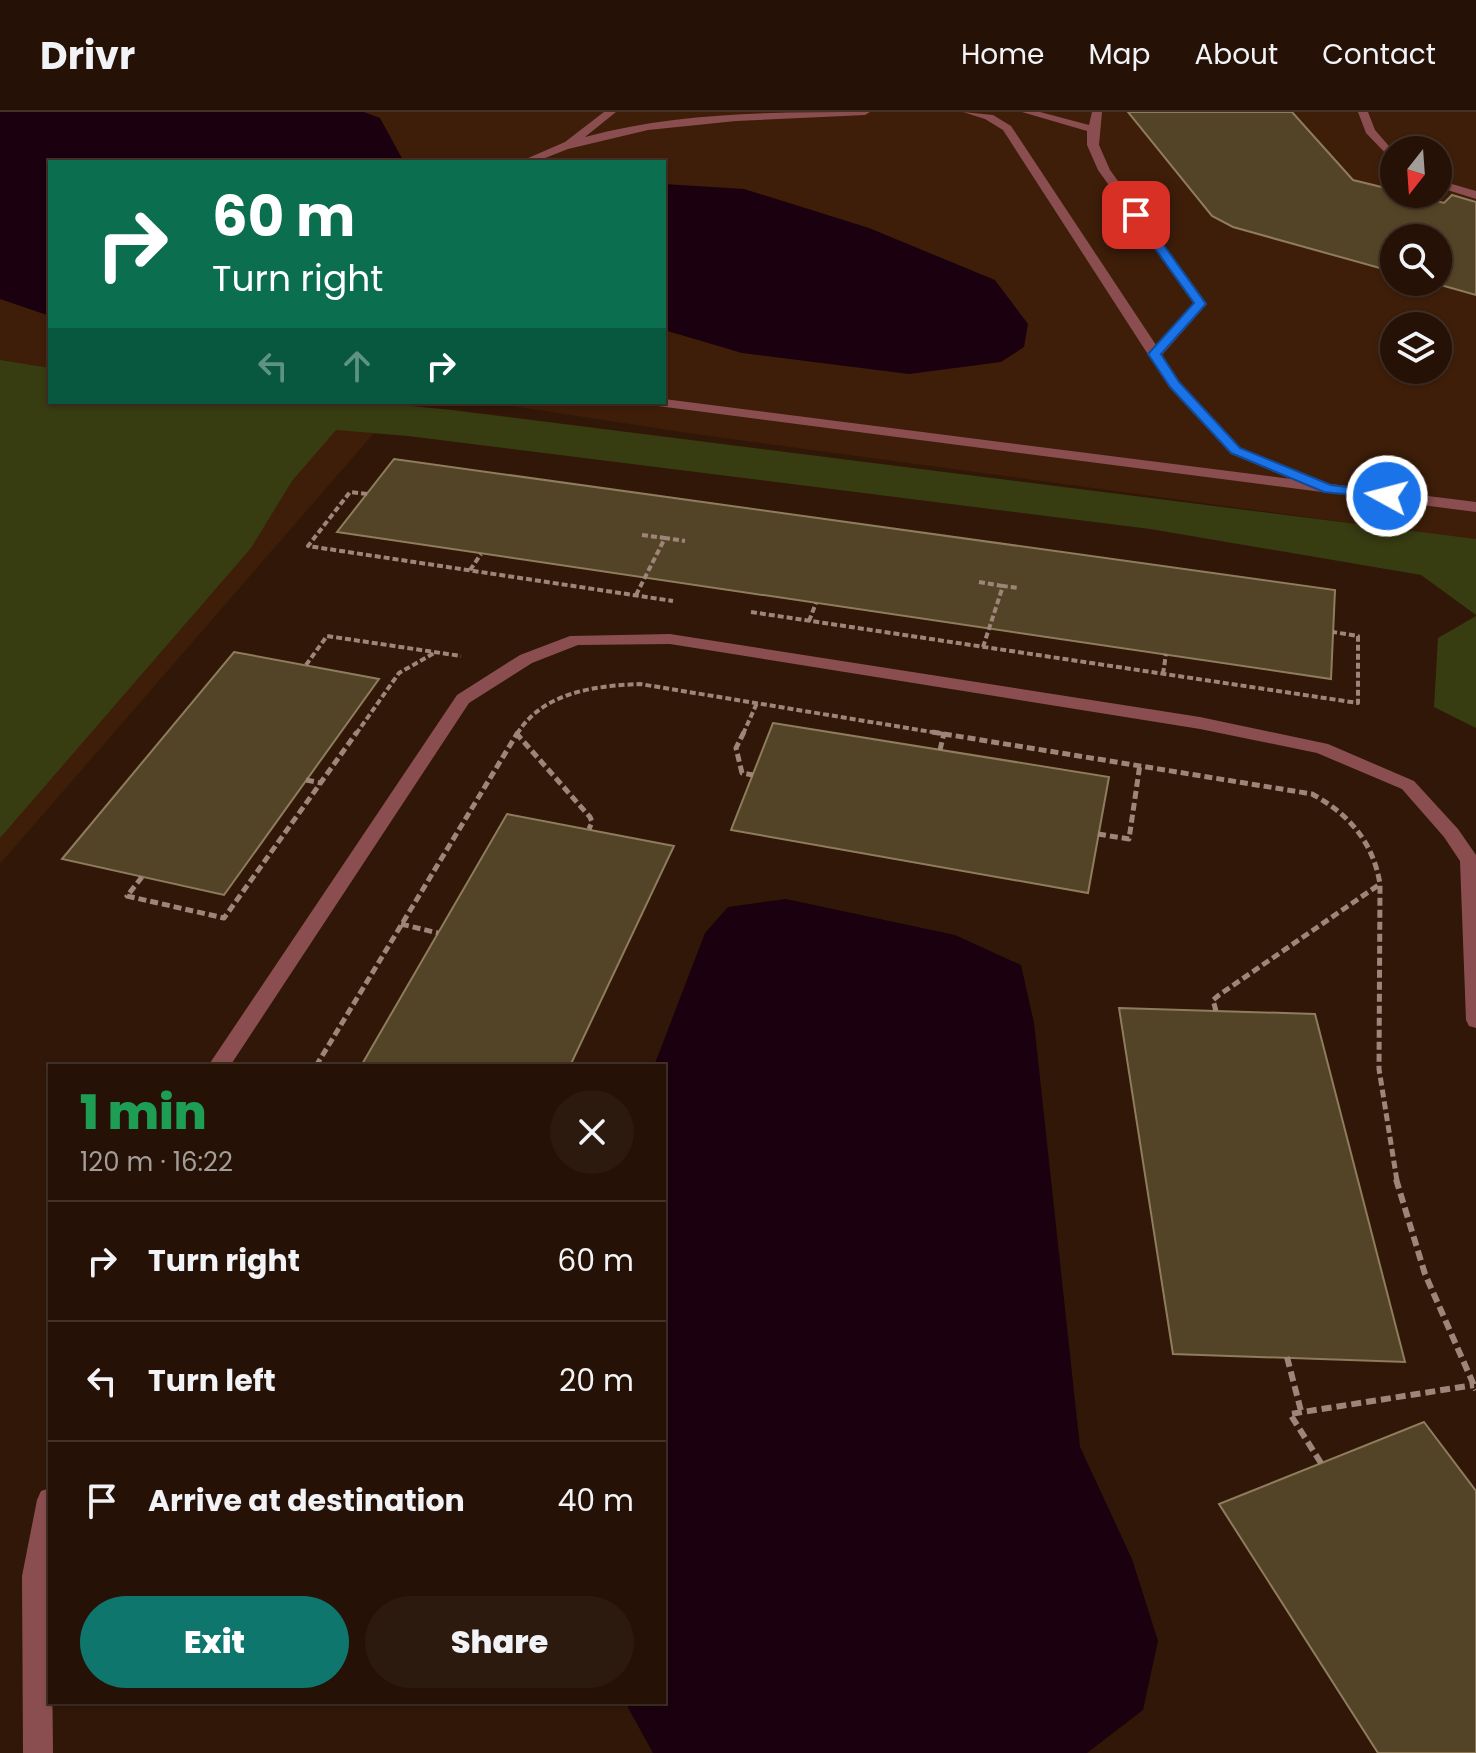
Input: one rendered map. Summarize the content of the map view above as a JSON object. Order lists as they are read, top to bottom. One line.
{"north":"bottom","page":{"header":"Drivr","nav":["Home","Map","About","Contact"],"turn":["60 m","Turn right"],"heading":["1 min","120 m · 16:22"],"list":[{"name":"Turn right","value":"60 m"},{"name":"Turn left","value":"20 m"},{"name":"Arrive at destination","value":"40 m"}],"buttons":["Exit","Share"]}}
